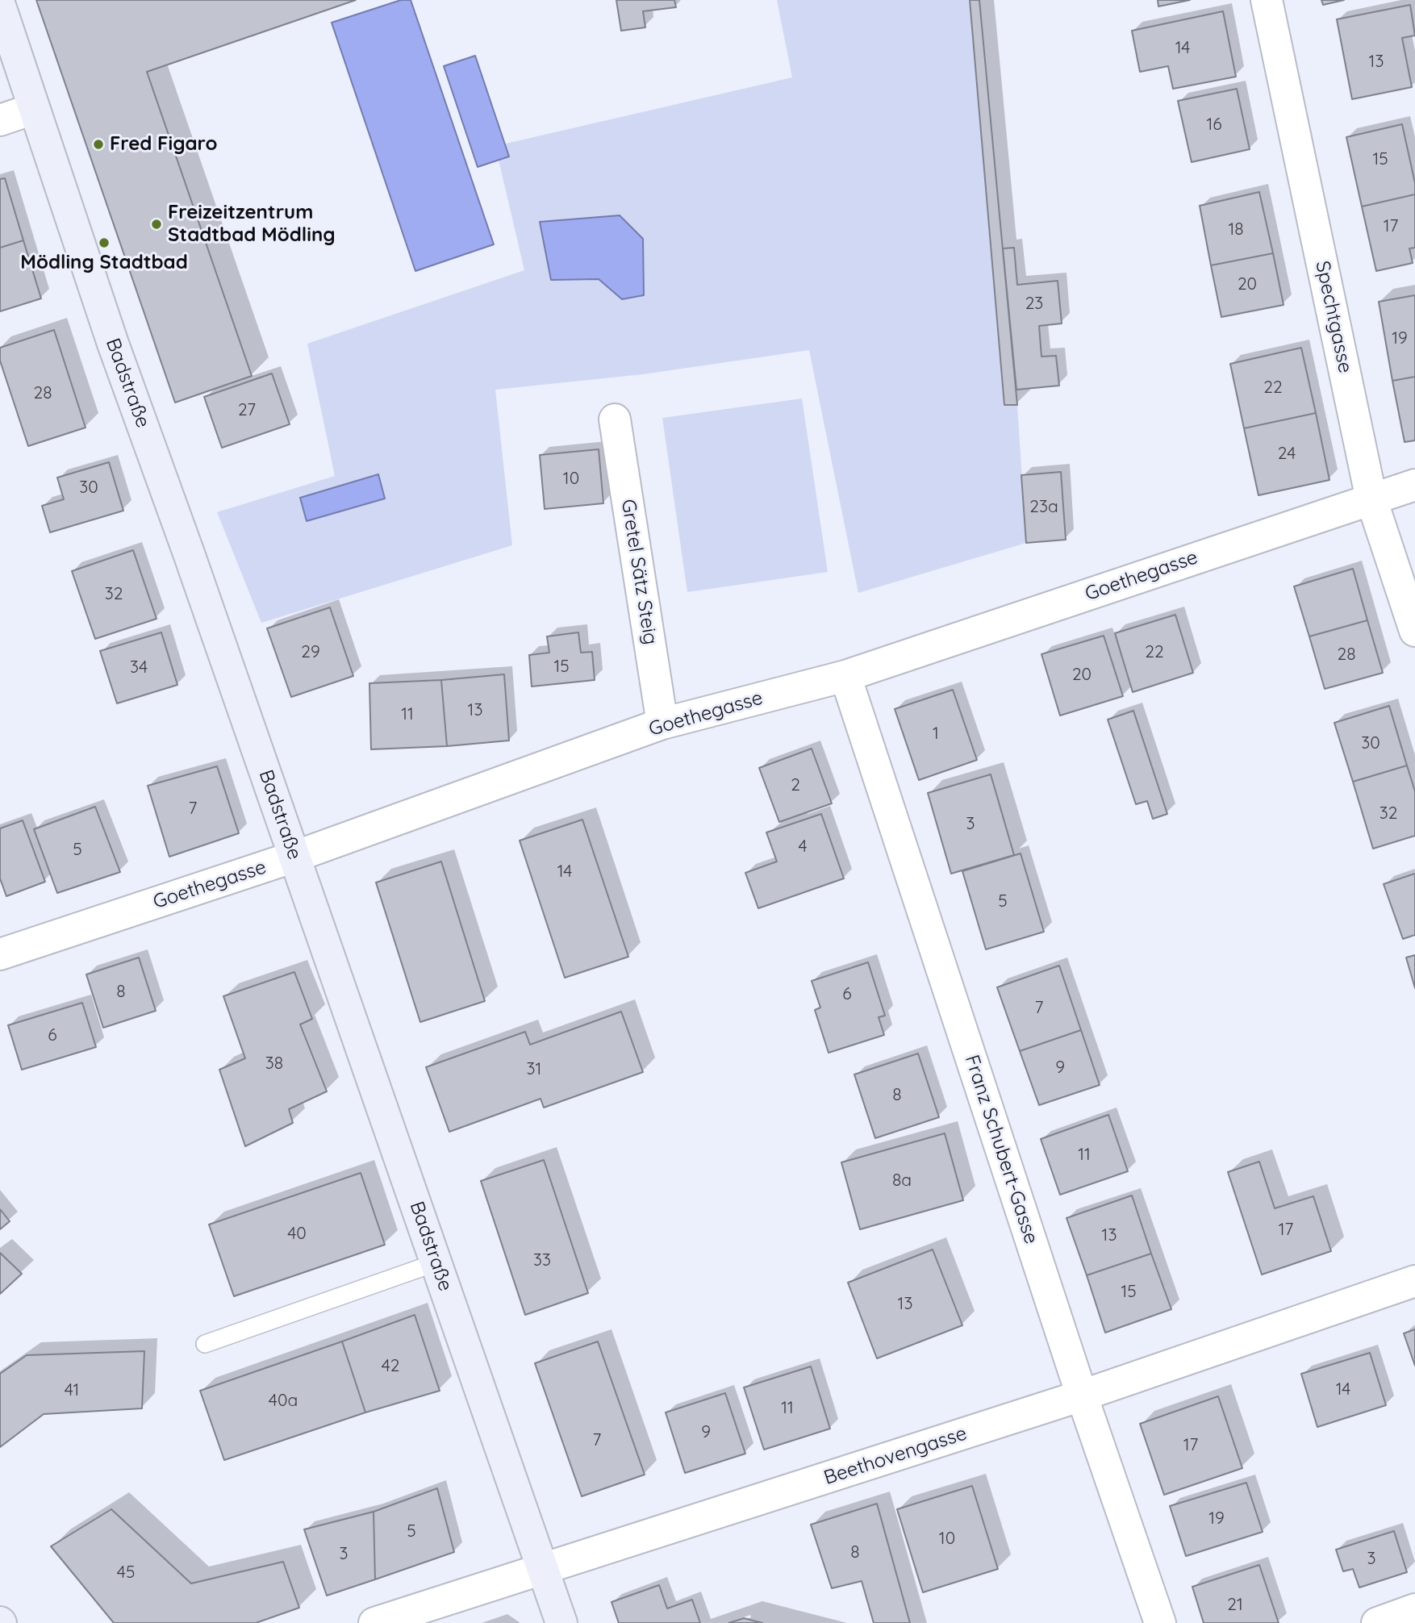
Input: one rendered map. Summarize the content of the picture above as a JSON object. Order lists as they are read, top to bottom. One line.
{"streets":{"street":["Spechtgasse","Badstraße","Gretel Sätz Steig","Goethegasse","Franz Schubert-Gasse","Beethovengasse"]},"crossings":[["Spechtgasse","Goethegasse"],["Badstraße","Goethegasse"],["Badstraße","Beethovengasse"],["Gretel Sätz Steig","Goethegasse"],["Goethegasse","Franz Schubert-Gasse"],["Franz Schubert-Gasse","Beethovengasse"]],"places":["Fred Figaro","Freizeitzentrum Stadtbad Mödling","Mödling Stadtbad"],"house_numbers":["14","13","16","15","17","18","20","23","19","22","28","27","24","10","30","23a","32","29","22","28","15","34","20","13","11","1","30","2","7","32","3","4","5","14","5","8","6","7","6","38","9","31","8","11","8a","17","40","13","33","15","13","42","14","41","40a","11","9","7","17","19","5","10","8","3","3","45","21"]}
